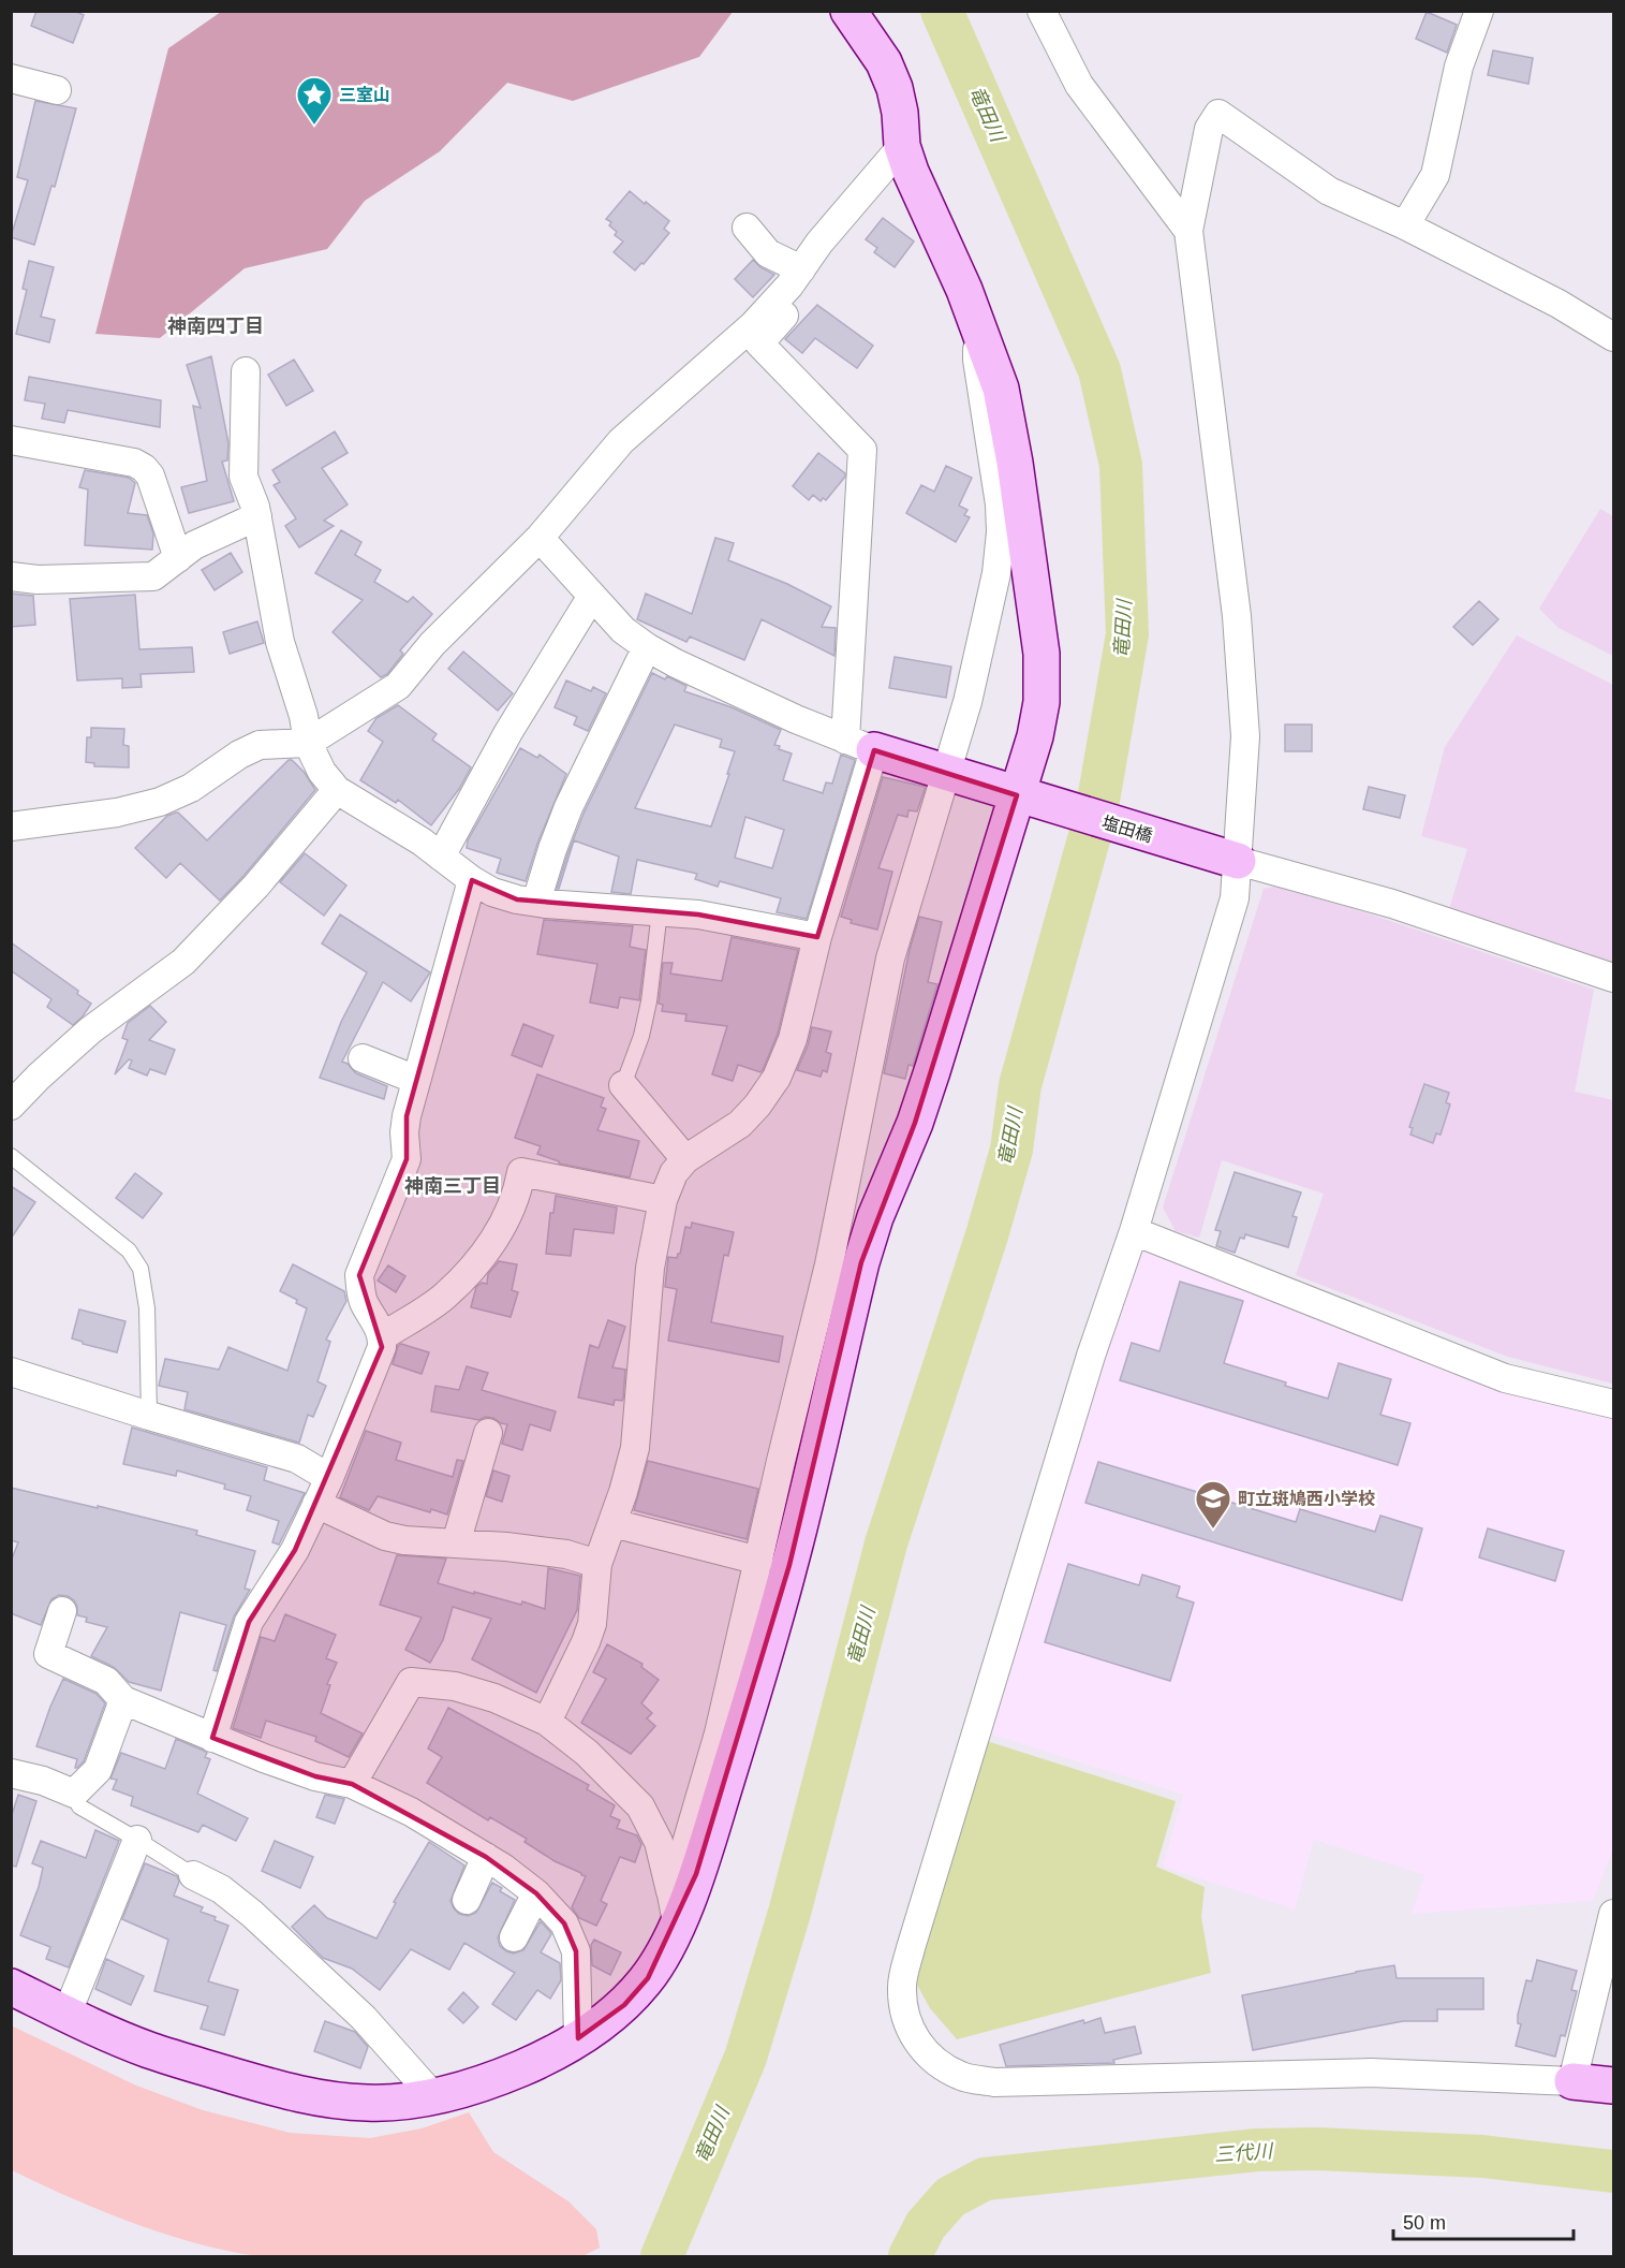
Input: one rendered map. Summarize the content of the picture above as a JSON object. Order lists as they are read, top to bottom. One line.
{"streets":{"street":["塩田橋"]},"districts":["神南四丁目","神南三丁目"],"water":["竜田川","三代川"],"places":{"place":["三室山"],"school or university":["町立斑鳩西小学校"]},"scale_bar":"50 m"}
